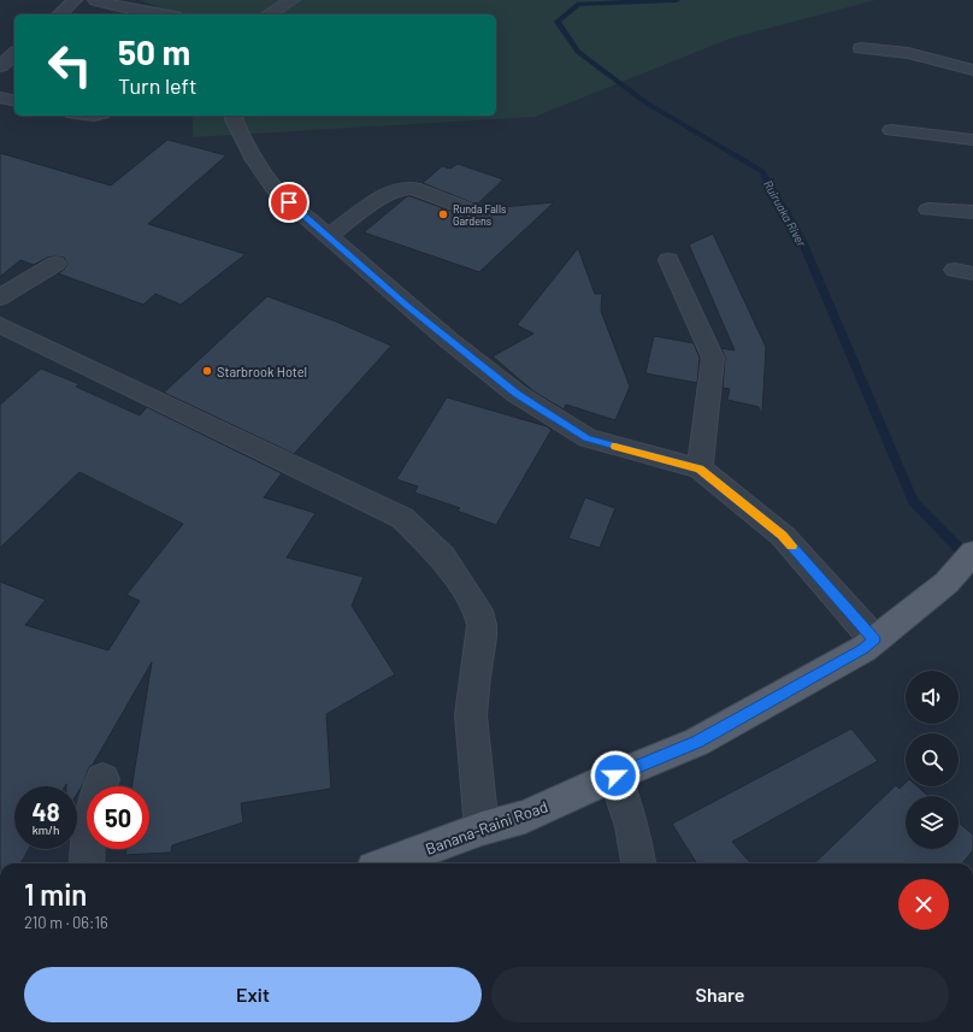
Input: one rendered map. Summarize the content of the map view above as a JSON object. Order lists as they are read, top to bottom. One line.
{"streets":{"main road":["Banana-Raini Road"]},"water":["Ruiruaka River"],"places":["Runda Falls Gardens","Starbrook Hotel"],"page":{"turn":["50 m","Turn left"],"speed":"48 km/h","limit":"50","heading":["1 min","210 m · 06:16"],"buttons":["Exit","Share"]}}
